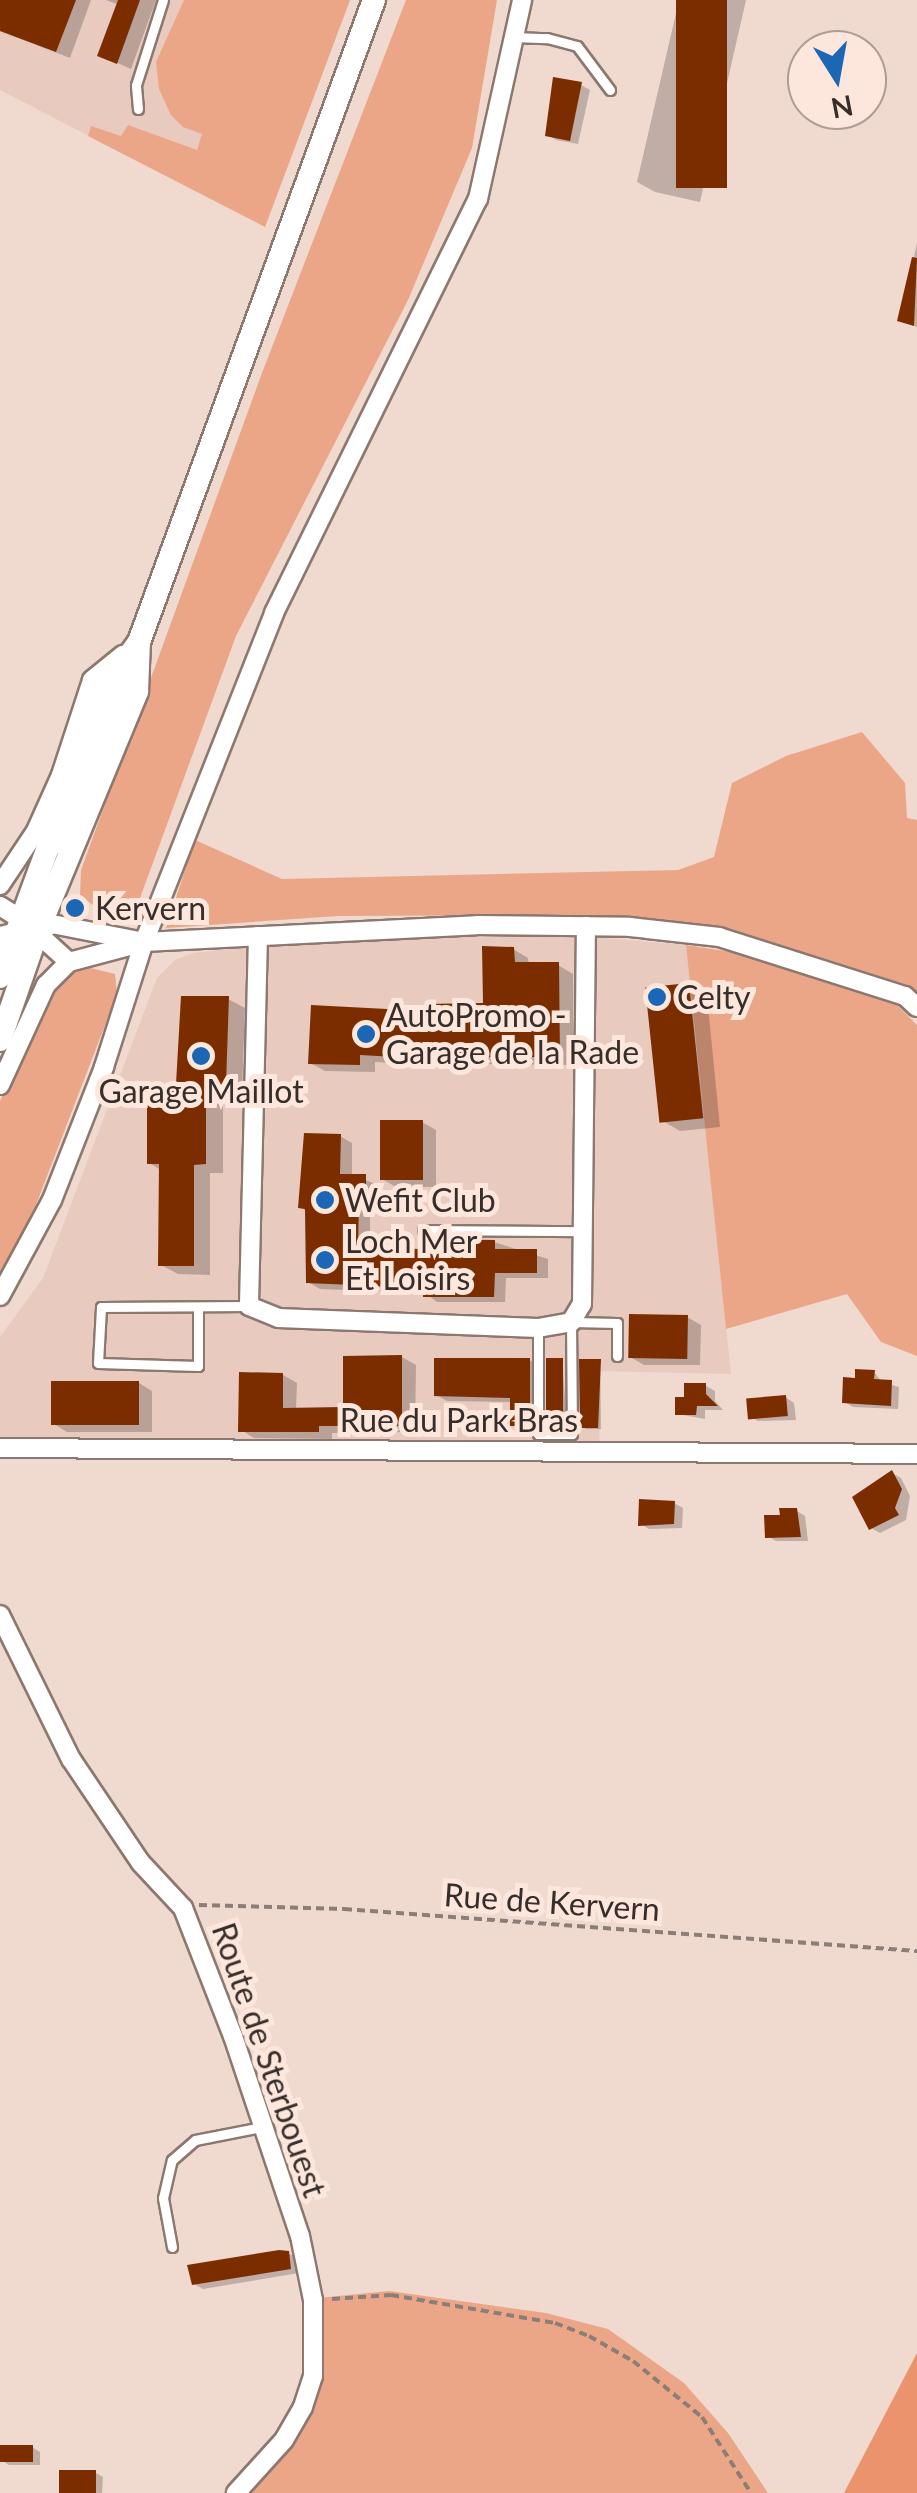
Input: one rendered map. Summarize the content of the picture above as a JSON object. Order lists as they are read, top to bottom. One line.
{"streets":{"street":["Rue du Park Bras","Route de Sterbouest"],"path":["Rue de Kervern"]},"crossings":[["Rue de Kervern","Route de Sterbouest"]],"places":["Kervern","Celty","AutoPromo - Garage de la Rade","Garage Maillot","Wefit Club","Loch Mer Et Loisirs"],"north":"bottom"}
